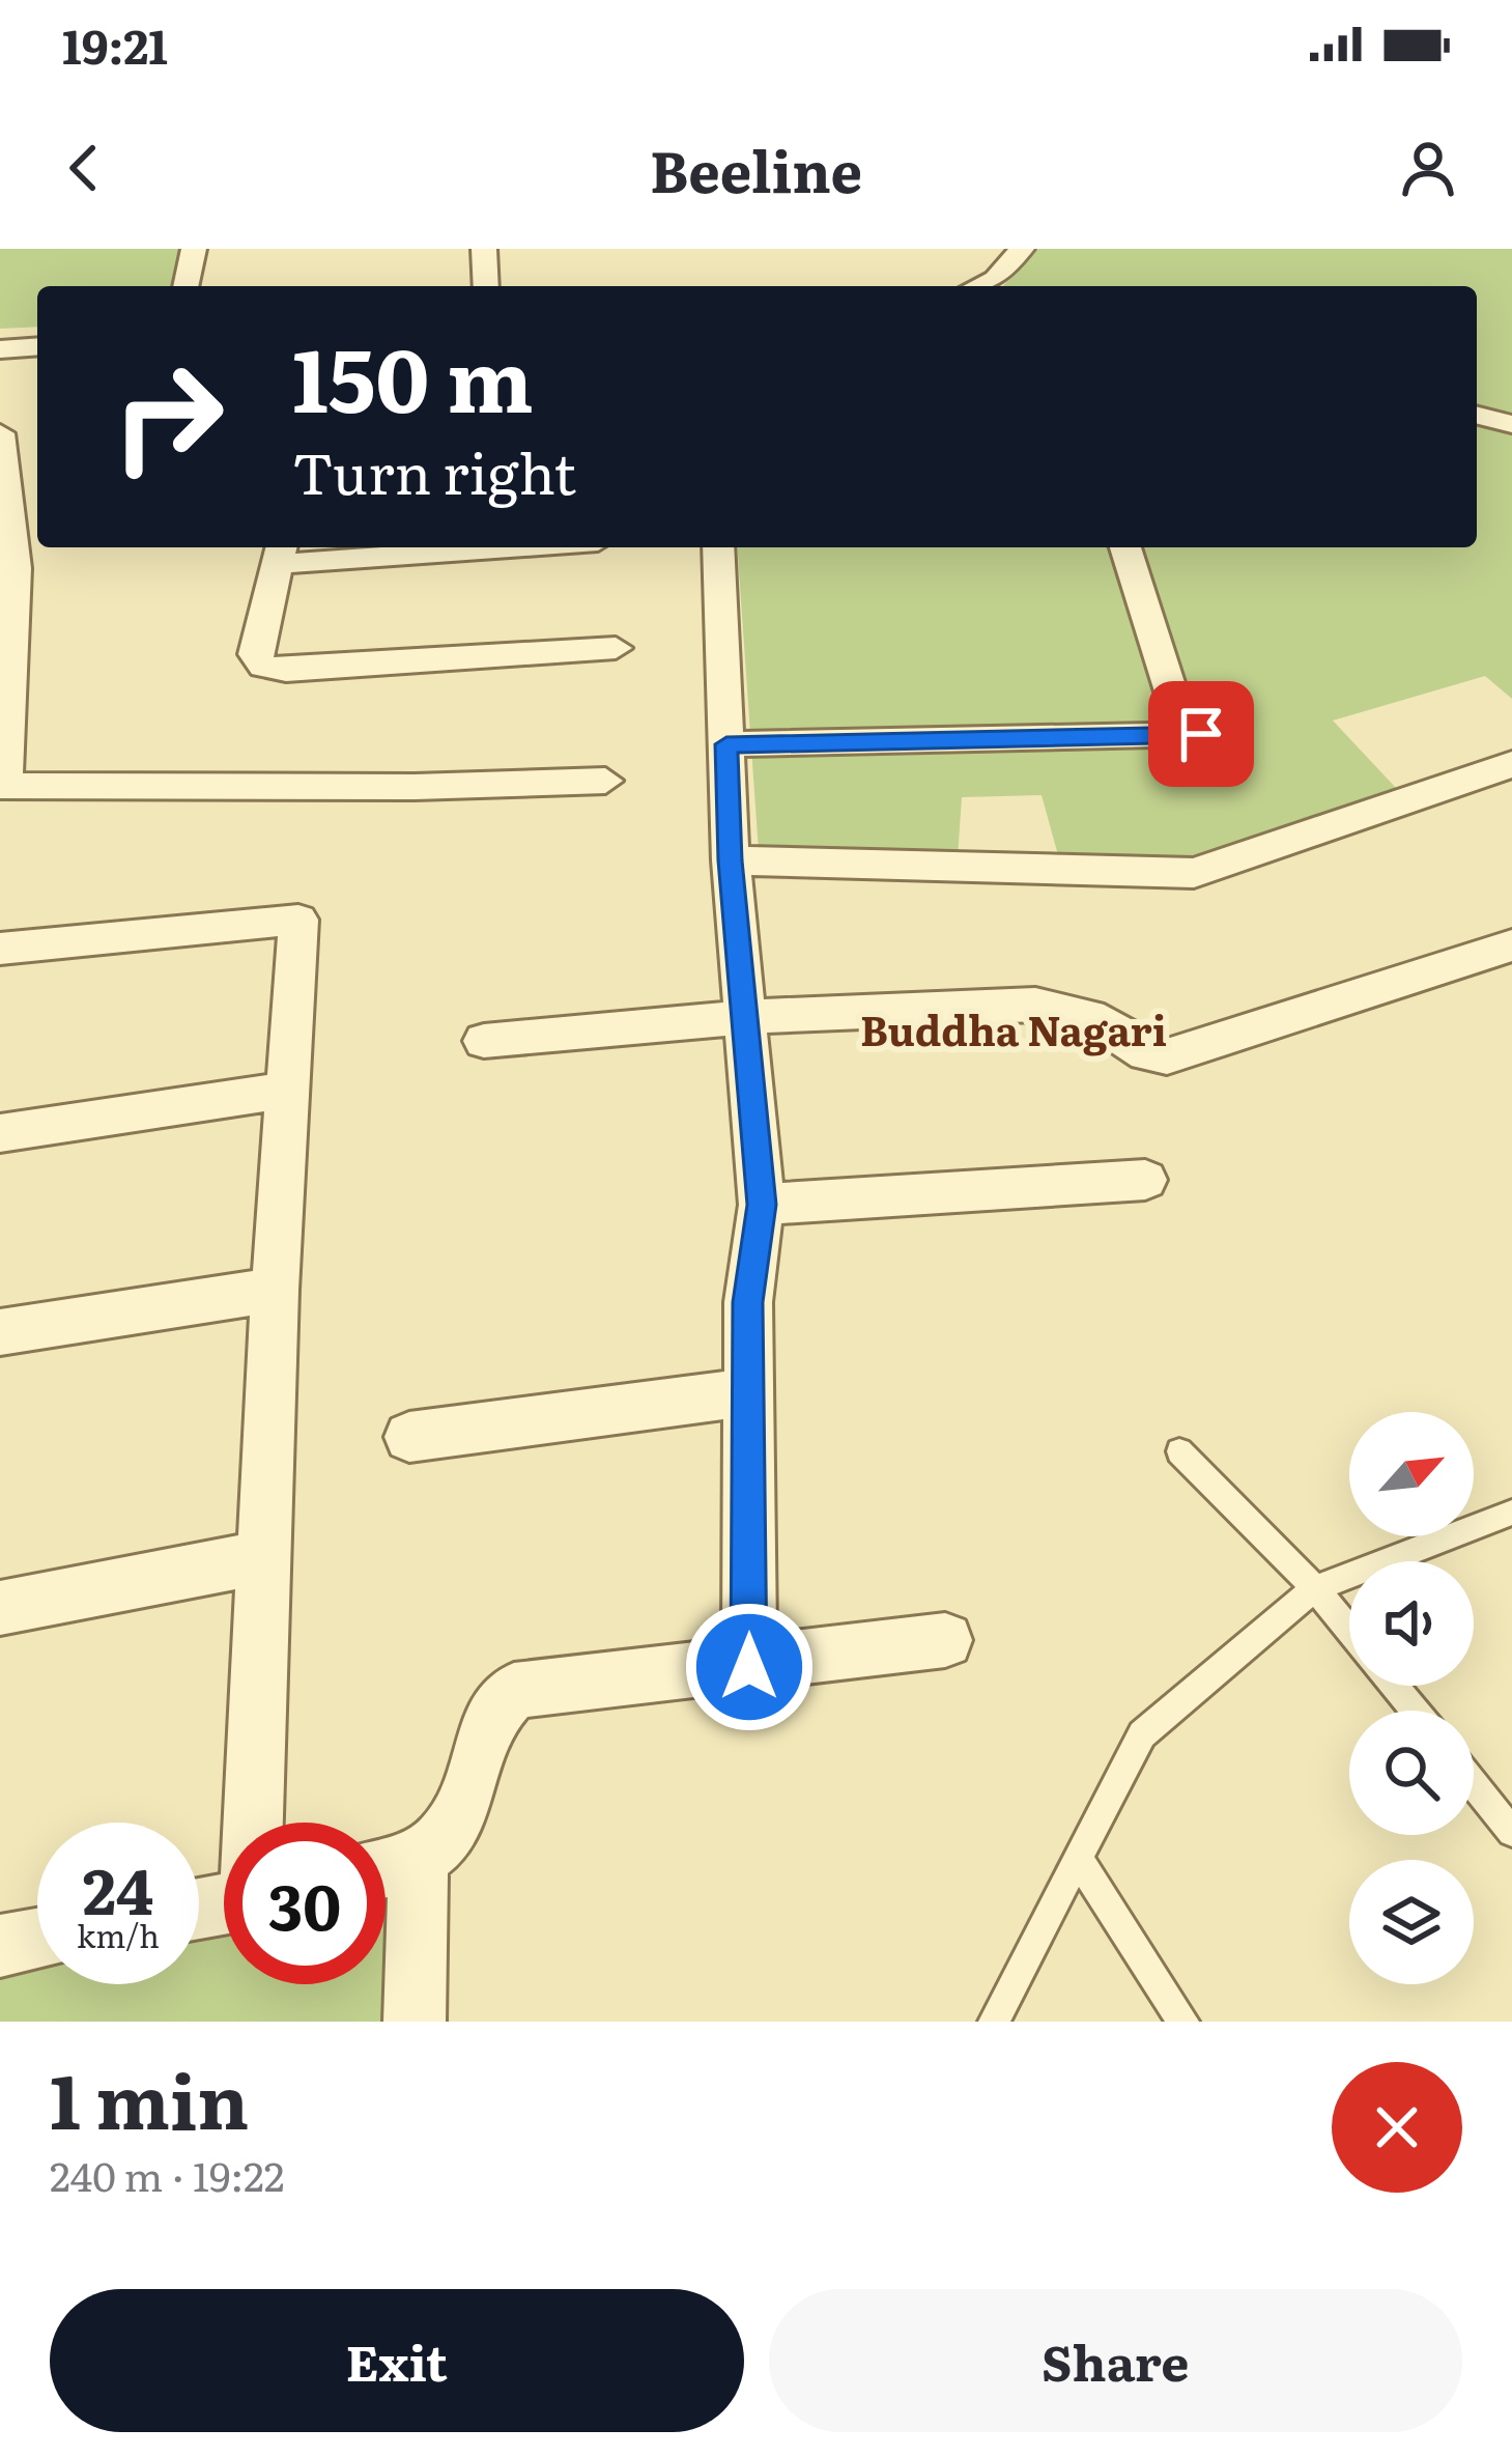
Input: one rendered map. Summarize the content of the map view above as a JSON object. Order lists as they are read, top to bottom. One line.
{"districts":["Buddha Nagari"],"north":"top right","page":{"status":"19:21","header":"Beeline","turn":["150 m","Turn right"],"speed":"24 km/h","limit":"30","heading":["1 min","240 m · 19:22"],"buttons":["Exit","Share"]}}
